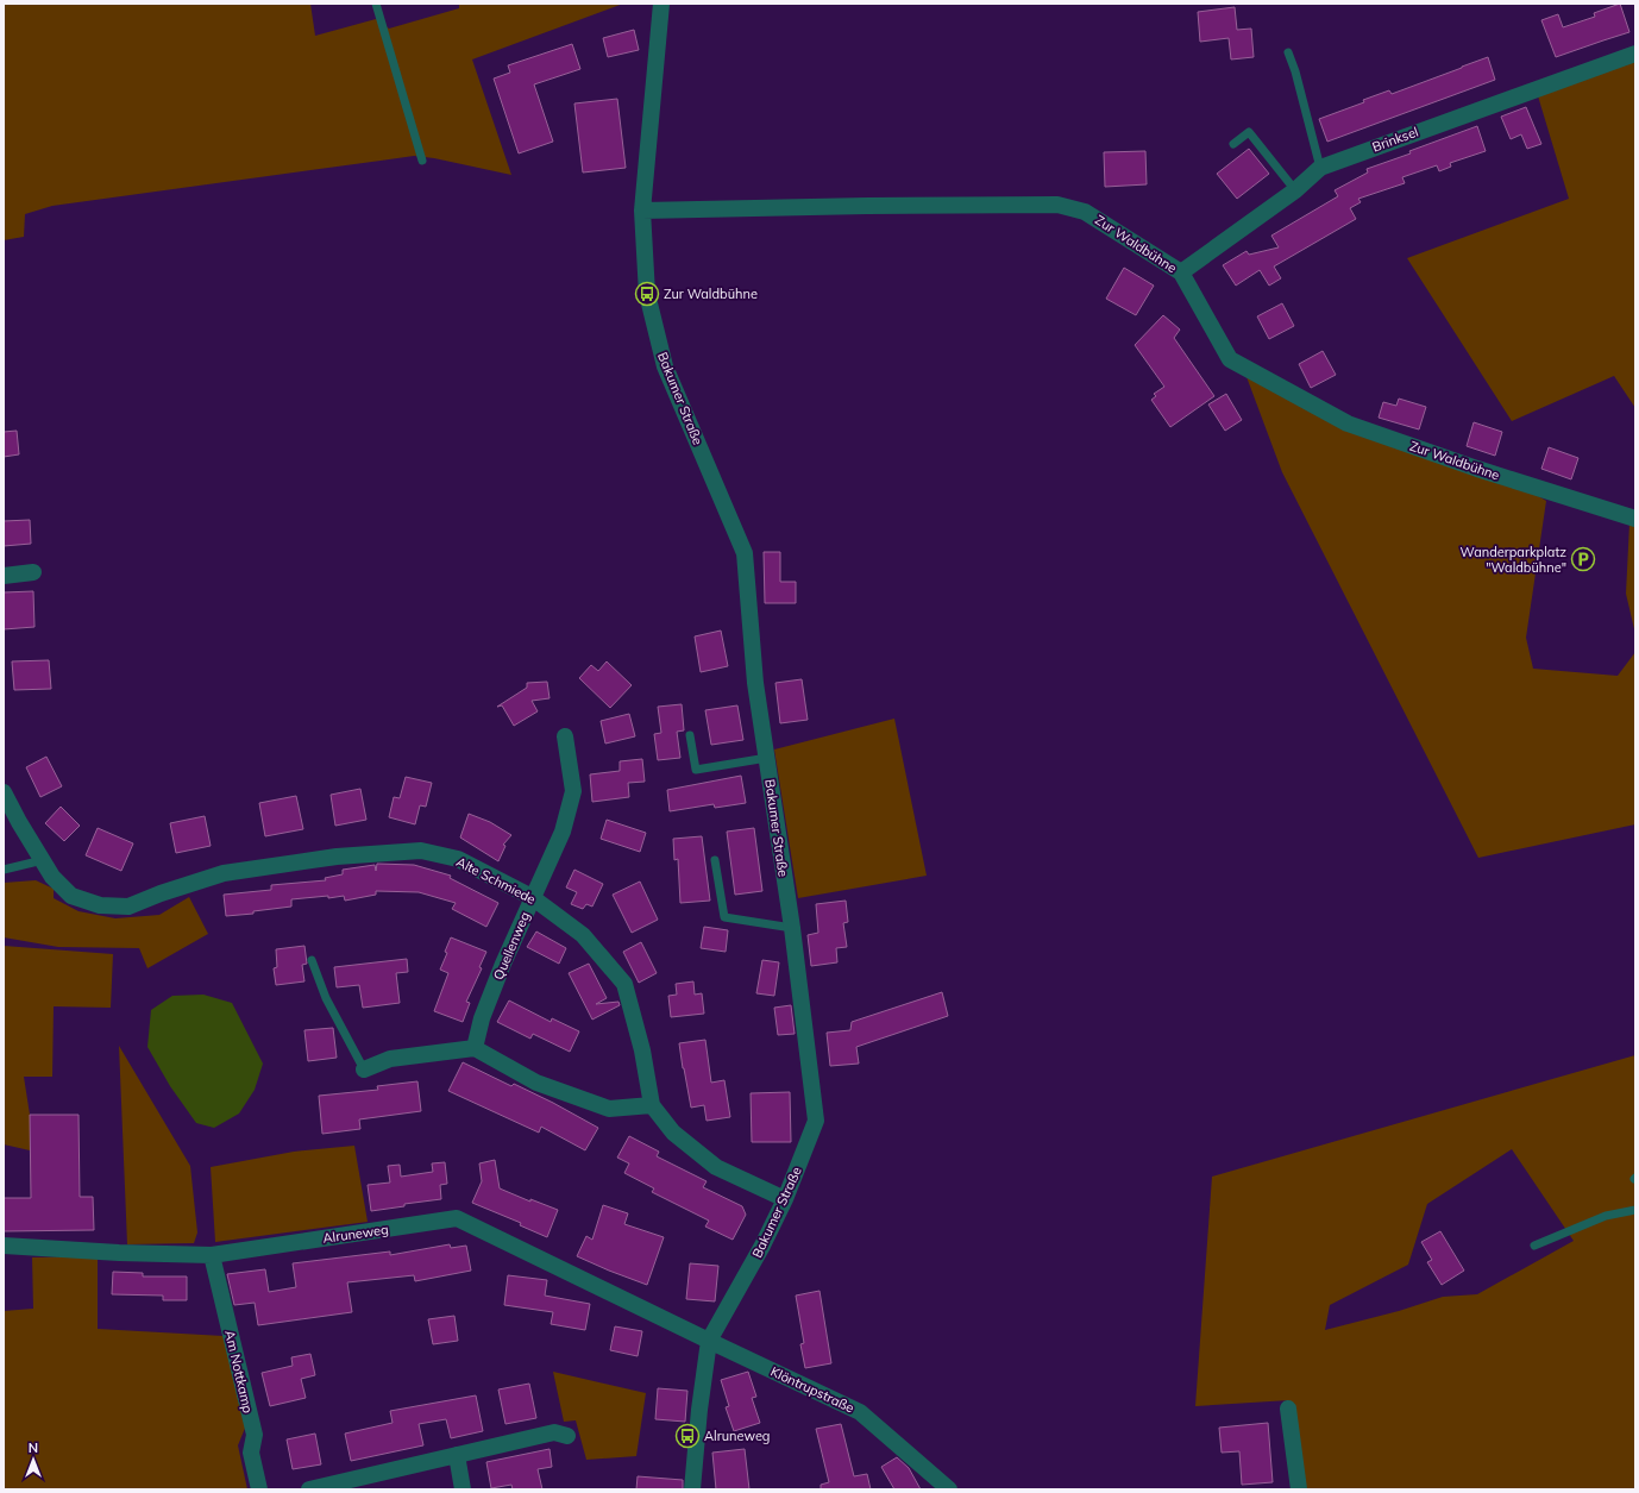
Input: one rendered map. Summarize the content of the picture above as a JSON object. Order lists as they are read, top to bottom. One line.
{"streets":{"street":["Brinksel","Zur Waldbühne","Bakumer Straße","Alte Schmiede","Quellenweg","Alruneweg","Am Nottkamp","Klöntrupstraße"]},"crossings":[["Brinksel","Zur Waldbühne"],["Zur Waldbühne","Bakumer Straße"],["Bakumer Straße","Alte Schmiede"],["Bakumer Straße","Alruneweg"],["Bakumer Straße","Klöntrupstraße"],["Alte Schmiede","Quellenweg"],["Alruneweg","Am Nottkamp"],["Alruneweg","Klöntrupstraße"]],"places":{"bus stop":["Zur Waldbühne","Alruneweg"],"parking":["Wanderparkplatz \"Waldbühne\""]},"north":"top"}
